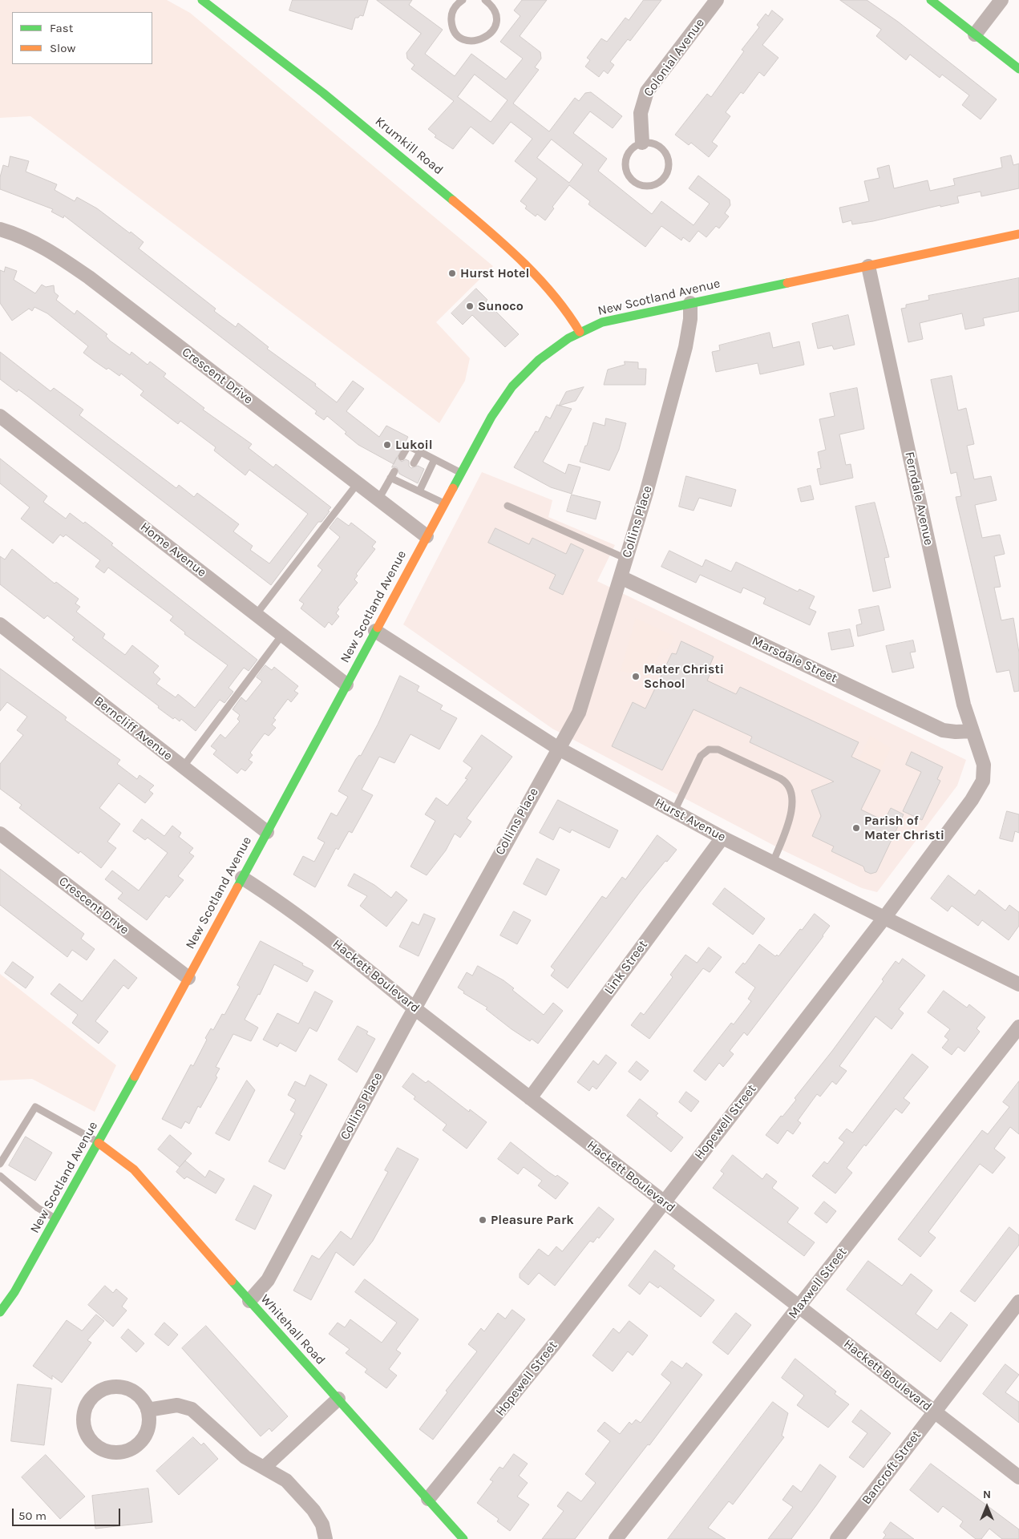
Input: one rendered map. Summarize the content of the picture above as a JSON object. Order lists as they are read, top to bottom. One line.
{"streets":{"street":["Colonial Avenue","Krumkill Road","New Scotland Avenue","Crescent Drive","Ferndale Avenue","Collins Place","Home Avenue","Marsdale Street","Berncliff Avenue","Hurst Avenue","Link Street","Hackett Boulevard","Hopewell Street","Maxwell Street","Whitehall Road","Bancroft Street"]},"crossings":[["Krumkill Road","New Scotland Avenue"],["New Scotland Avenue","Crescent Drive"],["New Scotland Avenue","Ferndale Avenue"],["New Scotland Avenue","Collins Place"],["New Scotland Avenue","Home Avenue"],["New Scotland Avenue","Berncliff Avenue"],["New Scotland Avenue","Hurst Avenue"],["New Scotland Avenue","Hackett Boulevard"],["New Scotland Avenue","Whitehall Road"],["Ferndale Avenue","Marsdale Street"],["Ferndale Avenue","Hopewell Street"],["Collins Place","Marsdale Street"],["Collins Place","Hurst Avenue"],["Collins Place","Hackett Boulevard"],["Collins Place","Whitehall Road"],["Marsdale Street","Hopewell Street"],["Hurst Avenue","Link Street"],["Hurst Avenue","Hopewell Street"],["Link Street","Hackett Boulevard"],["Hackett Boulevard","Hopewell Street"],["Hackett Boulevard","Maxwell Street"],["Hackett Boulevard","Bancroft Street"],["Hopewell Street","Whitehall Road"]],"places":["Hurst Hotel","Sunoco","Lukoil","Mater Christi School","Parish of Mater Christi","Pleasure Park"],"legend":["Fast","Slow"],"scale_bar":"50 m","north":"top"}
